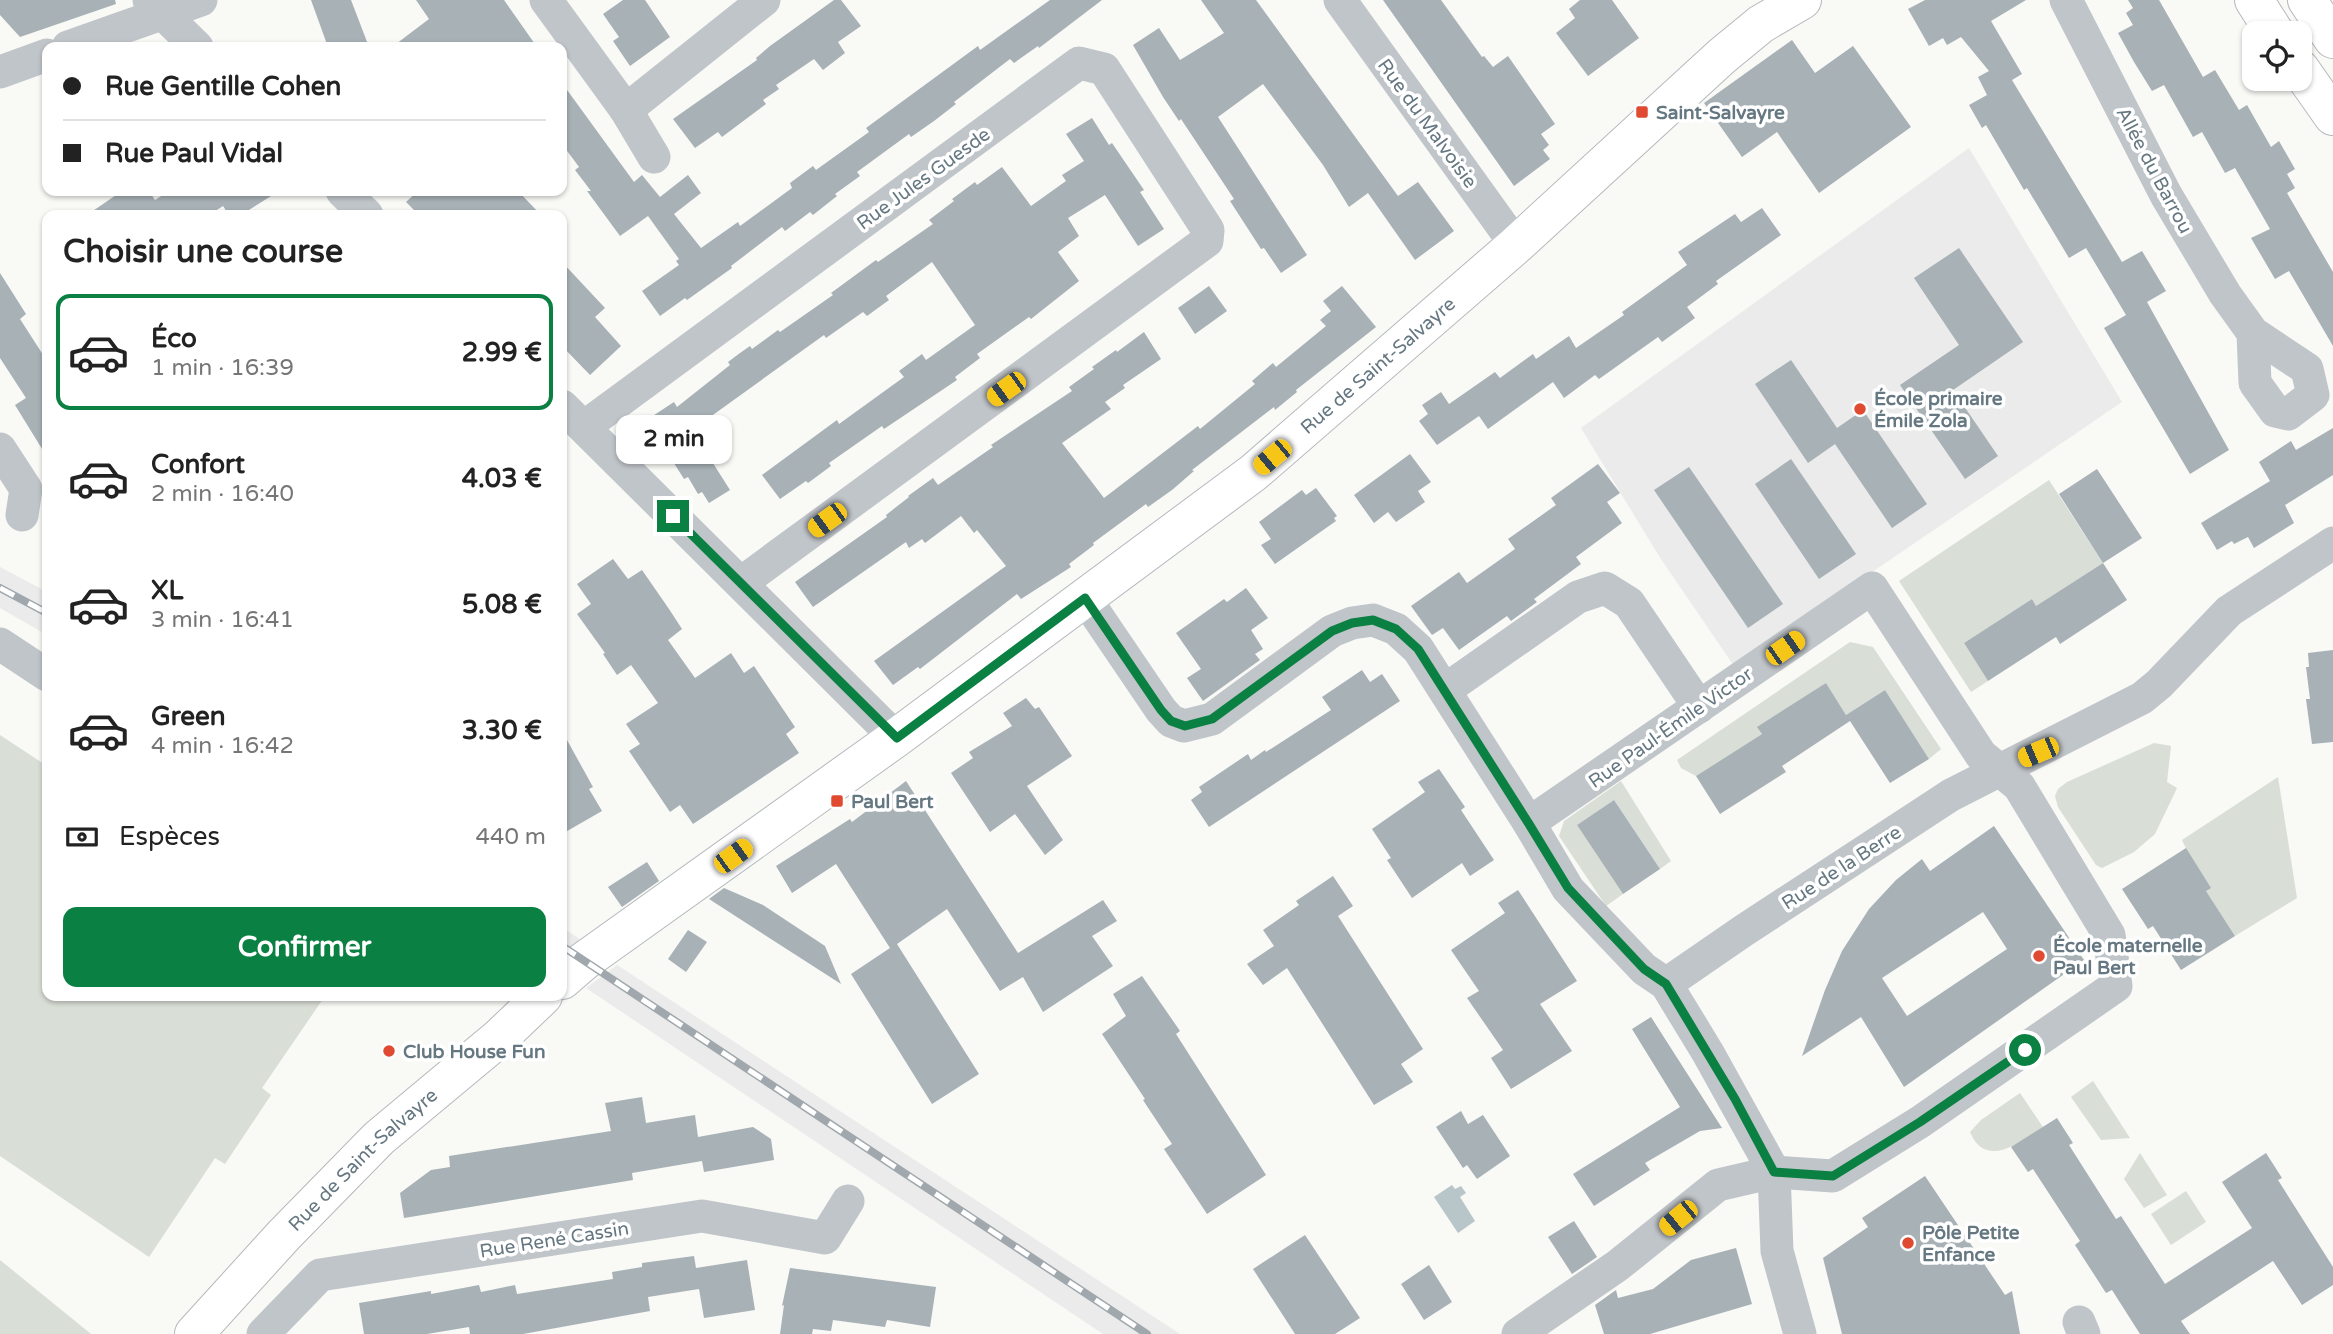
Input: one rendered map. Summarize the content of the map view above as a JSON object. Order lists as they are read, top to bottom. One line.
{"streets":{"street":["Rue du Malvoisie","Allée du Barrou","Rue Jules Guesde","Rue de Saint-Salvayre","Rue Paul-Émile Victor","Rue de la Berre","Rue René Cassin"]},"crossings":[["Rue du Malvoisie","Rue de Saint-Salvayre"],["Rue Paul-Émile Victor","Rue de la Berre"]],"places":{"transit":["Saint-Salvayre","Paul Bert"],"other":["École primaire Émile Zola","École maternelle Paul Bert","Club House Fun","Pôle Petite Enfance"]},"page":{"banner":["Rue Gentille Cohen","Rue Paul Vidal"],"heading":"Choisir une course","list":[{"name":"Éco","note":"1 min · 16:39","value":"2.99 €"},{"name":"Confort","note":"2 min · 16:40","value":"4.03 €"},{"name":"XL","note":"3 min · 16:41","value":"5.08 €"},{"name":"Green","note":"4 min · 16:42","value":"3.30 €"}],"bubble":"2 min","pay":["Espèces","440 m"],"buttons":"Confirmer"}}
